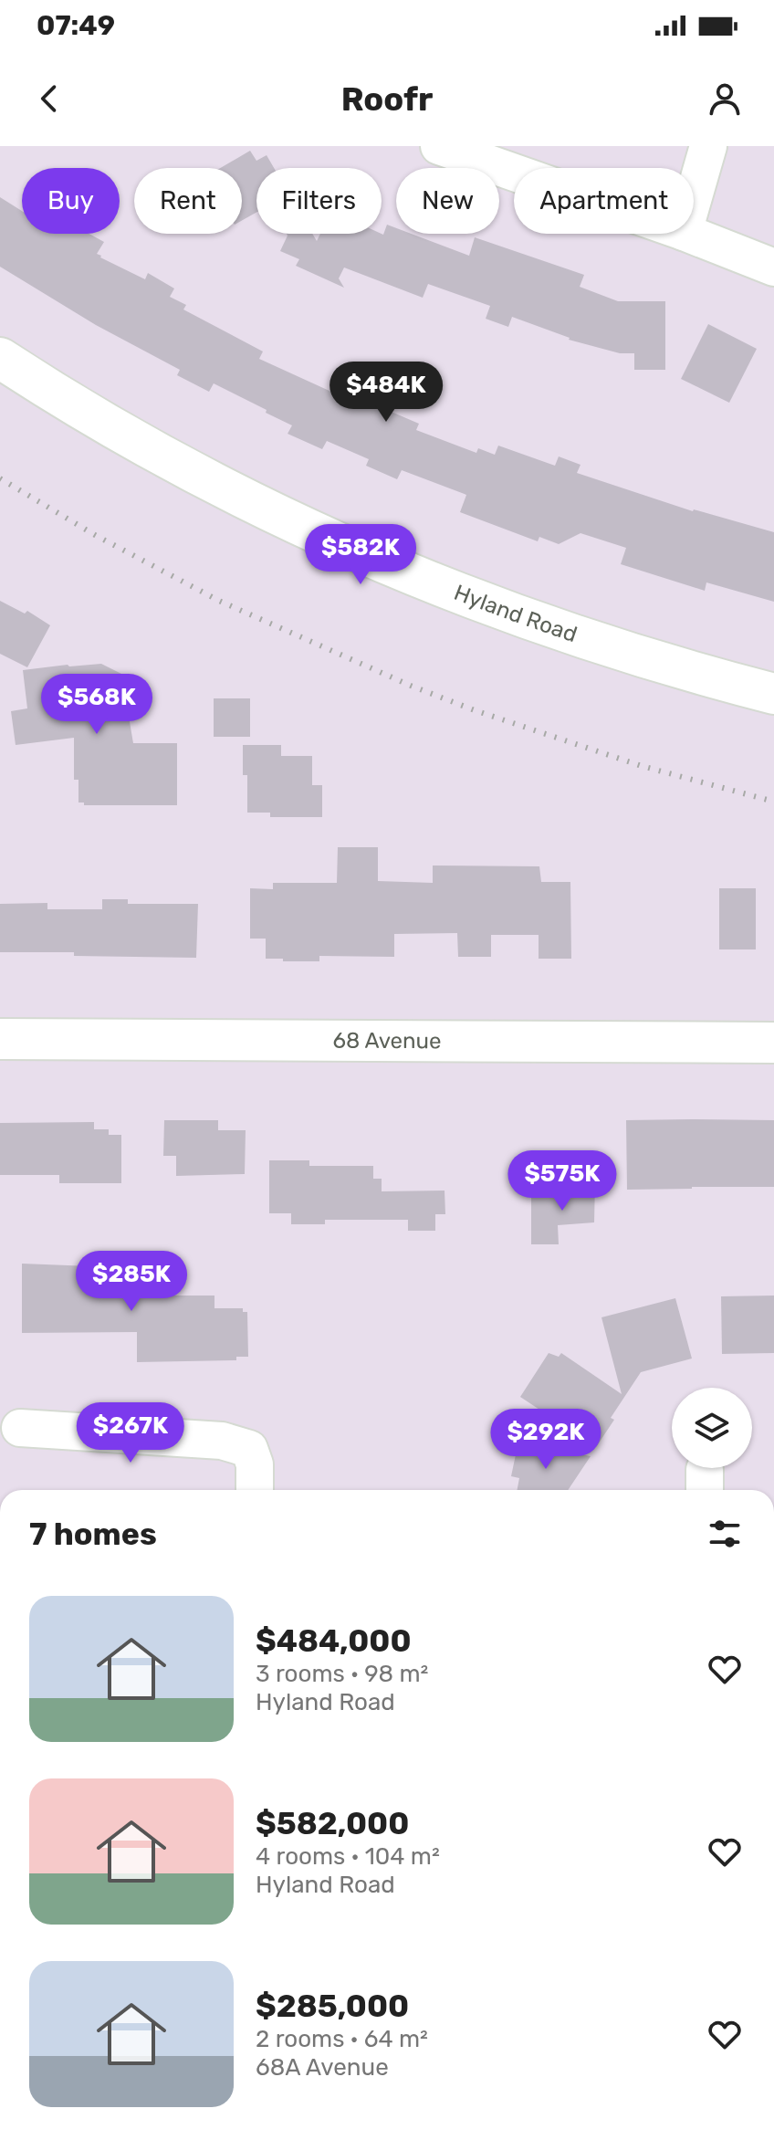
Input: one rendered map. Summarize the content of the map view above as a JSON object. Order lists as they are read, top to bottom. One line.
{"streets":{"street":["Hyland Road","68 Avenue"]},"page":{"status":"07:49","header":"Roofr","chip":["Buy","Rent","Filters","New","Apartment"],"price":["$484K","$582K","$568K","$575K","$285K","$267K","$292K"],"heading":"7 homes","list":[{"name":"$484,000","note":"3 rooms · 98 m² · Hyland Road"},{"name":"$582,000","note":"4 rooms · 104 m² · Hyland Road"},{"name":"$285,000","note":"2 rooms · 64 m² · 68A Avenue"}]}}
